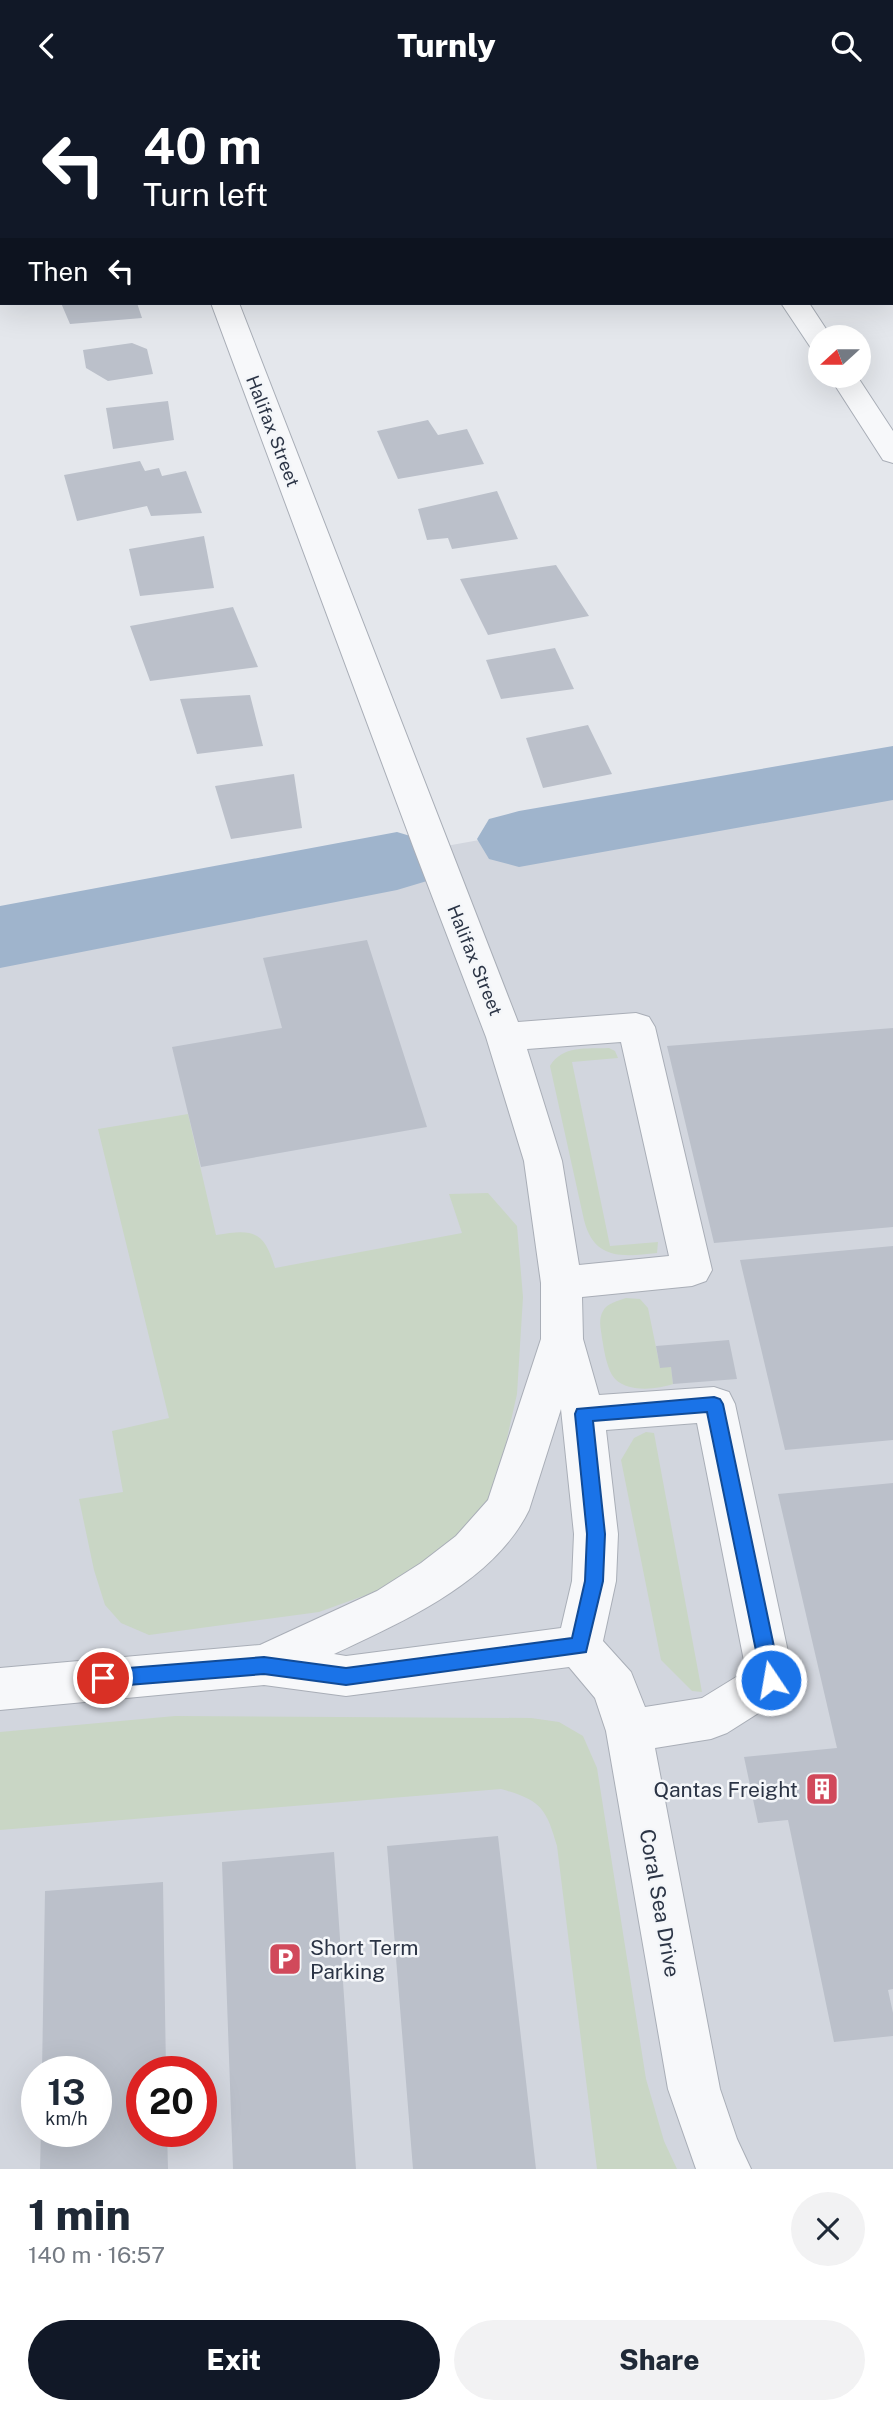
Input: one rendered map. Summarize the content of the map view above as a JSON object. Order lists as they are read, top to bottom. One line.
{"streets":{"street":["Halifax Street","Coral Sea Drive"]},"crossings":[["Halifax Street","Coral Sea Drive"]],"places":{"building":["Qantas Freight"],"parking":["Short Term Parking"]},"north":"left","page":{"header":"Turnly","turn":["40 m","Turn left"],"then":"Then","speed":"13 km/h","limit":"20","heading":["1 min","140 m · 16:57"],"buttons":["Exit","Share"]}}
